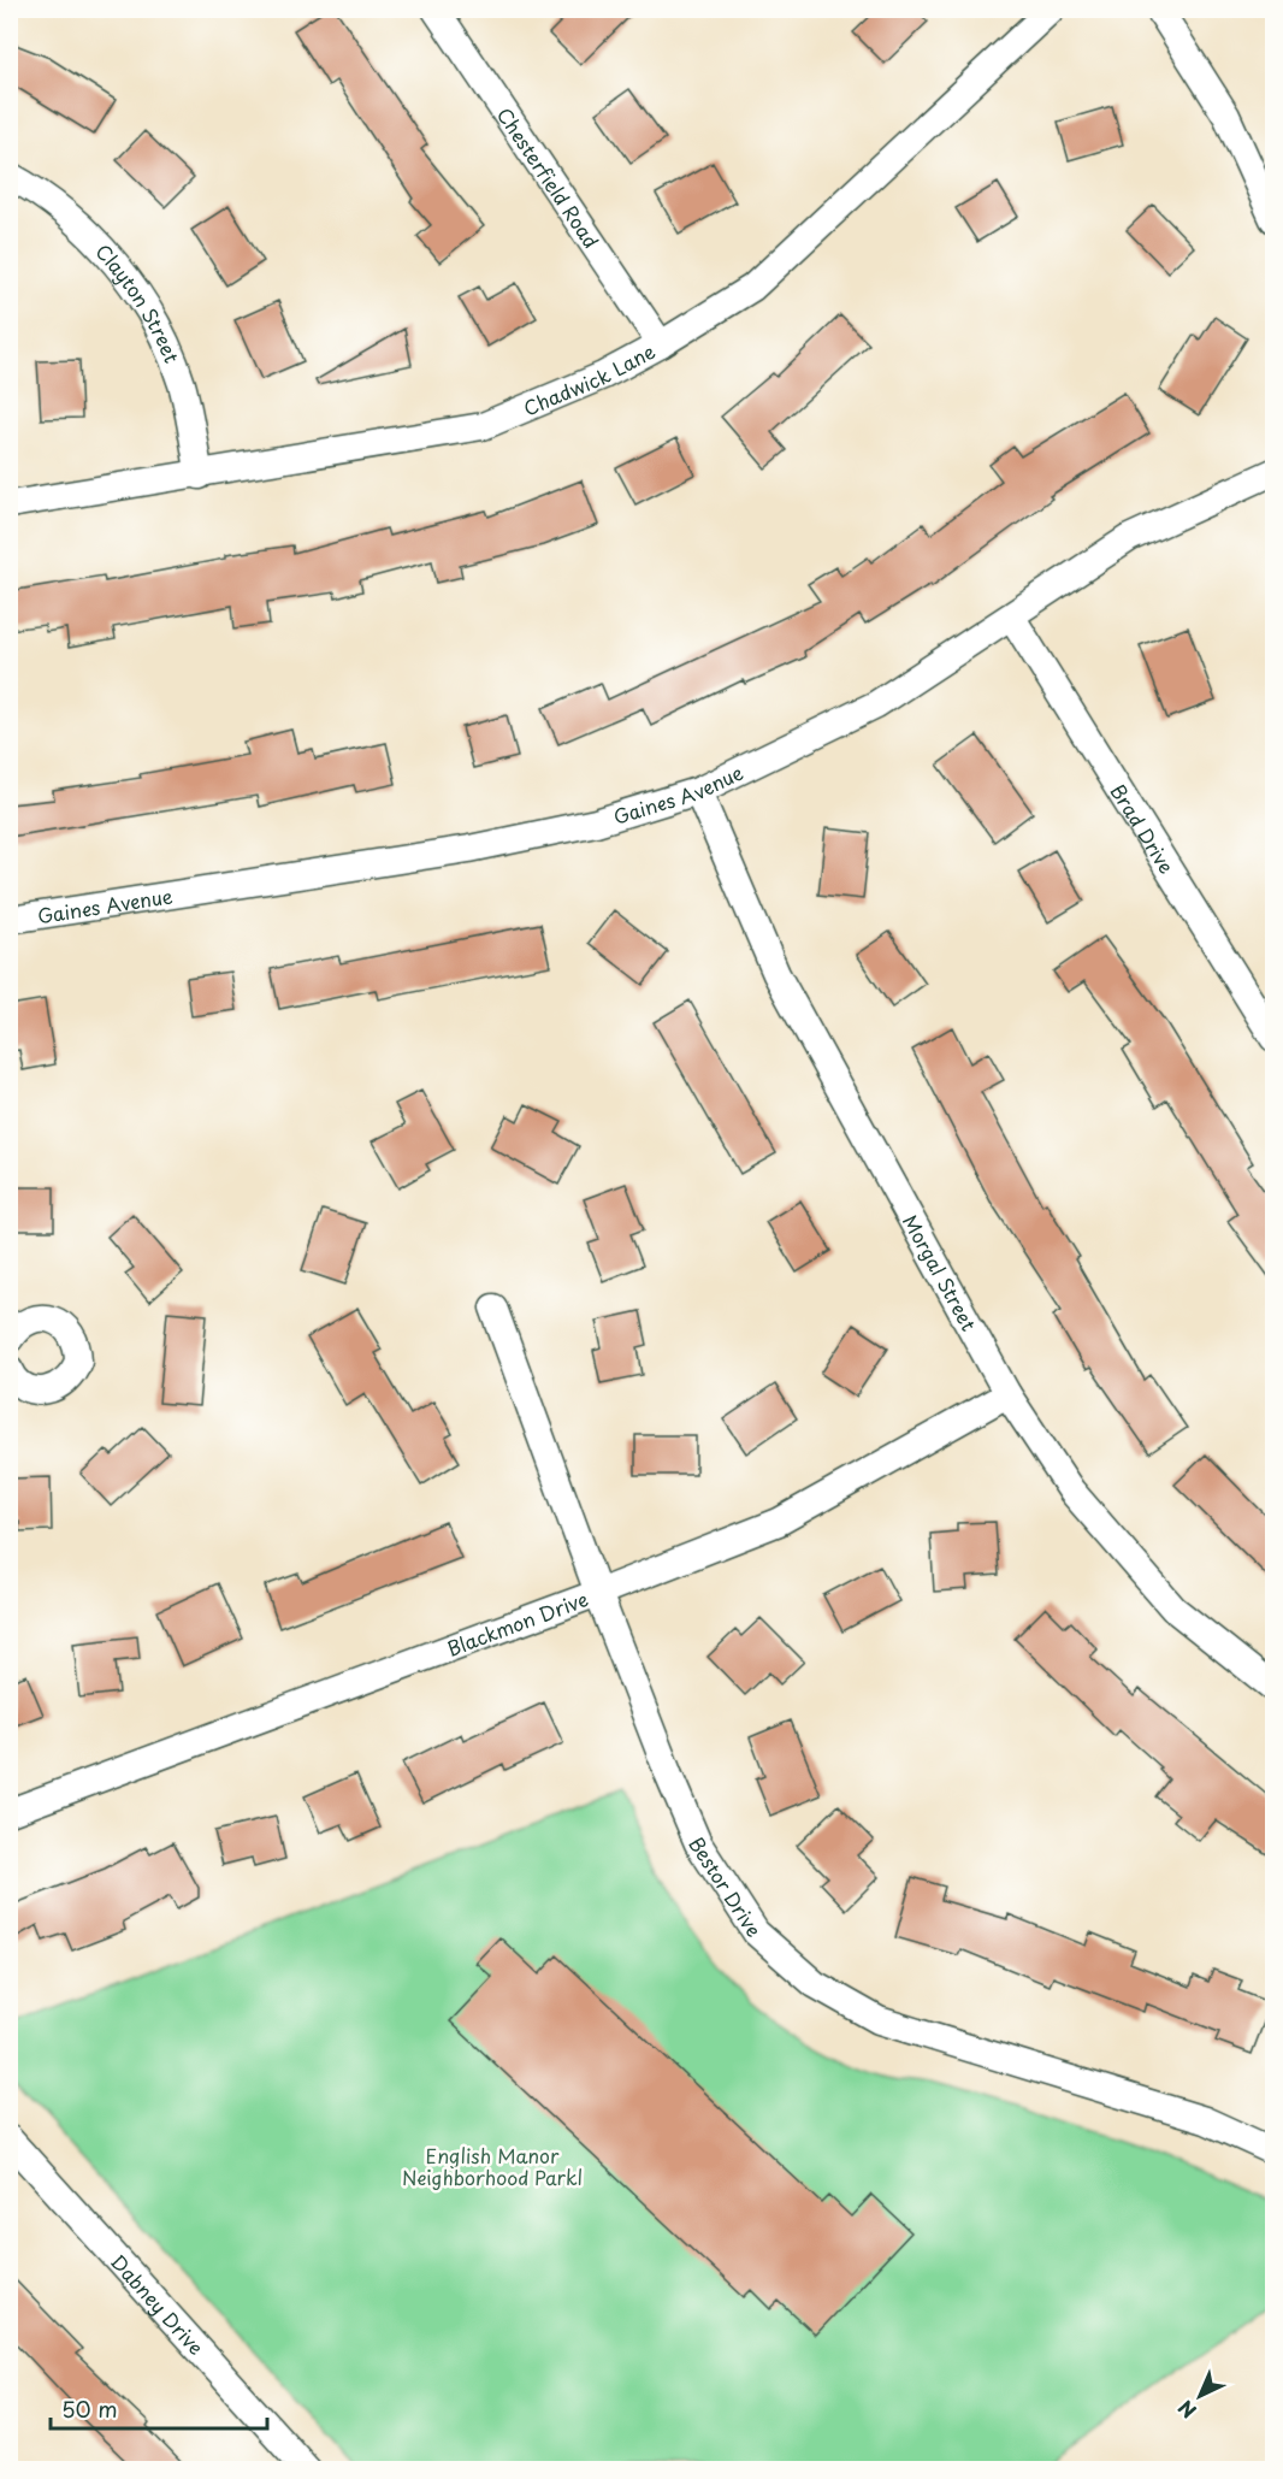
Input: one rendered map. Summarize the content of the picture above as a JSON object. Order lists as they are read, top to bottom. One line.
{"streets":{"street":["Chesterfield Road","Clayton Street","Chadwick Lane","Gaines Avenue","Brad Drive","Morgal Street","Blackmon Drive","Bestor Drive","Dabney Drive"]},"crossings":[["Chesterfield Road","Chadwick Lane"],["Clayton Street","Chadwick Lane"],["Gaines Avenue","Brad Drive"],["Gaines Avenue","Morgal Street"],["Morgal Street","Blackmon Drive"],["Blackmon Drive","Bestor Drive"]],"parks":["English Manor Neighborhood Parkl"],"scale_bar":"50 m","north":"bottom left"}
